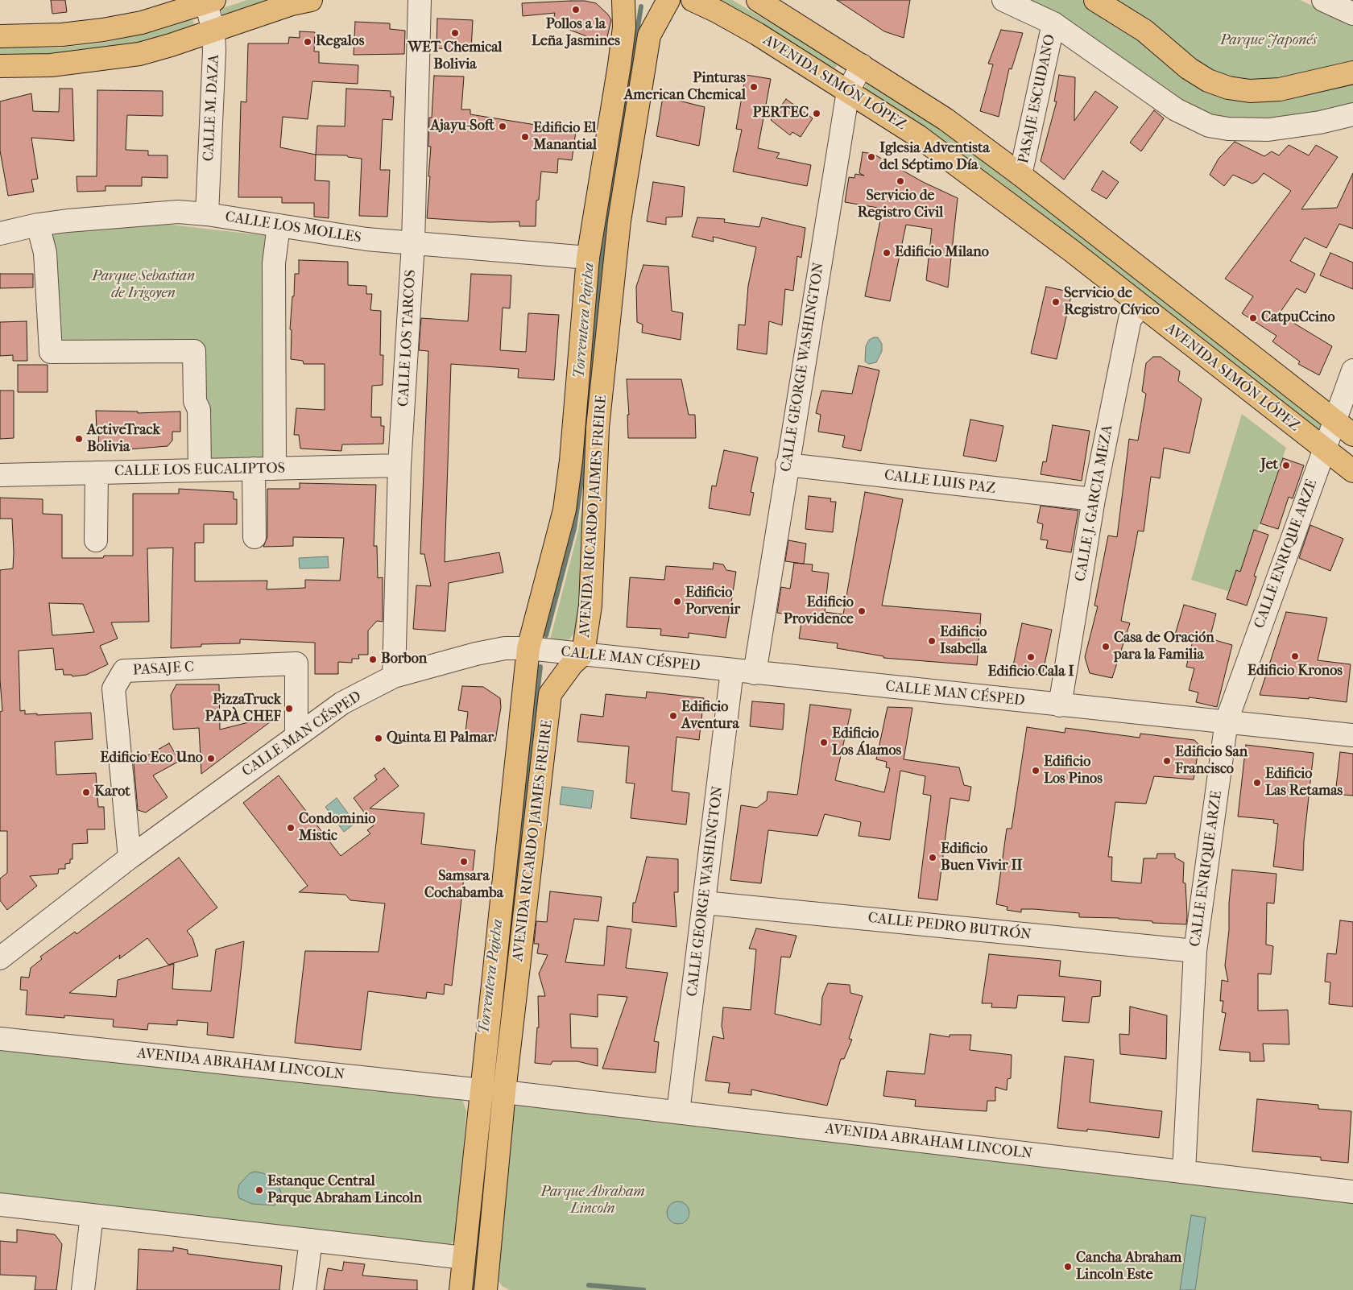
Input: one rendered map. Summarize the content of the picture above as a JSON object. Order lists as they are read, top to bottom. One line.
{"streets":{"main road":["AVENIDA SIMÓN LÓPEZ","AVENIDA RICARDO JAIMES FREIRE"],"street":["PASAJE ESCUDANO","CALLE M. DAZA","CALLE LOS MOLLES","CALLE LOS TARCOS","CALLE GEORGE WASHINGTON","CALLE LOS EUCALIPTOS","CALLE LUIS PAZ","CALLE J. GARCIA MEZA","CALLE ENRIQUE ARZE","CALLE MAN CÉSPED","PASAJE C","CALLE PEDRO BUTRÓN","AVENIDA ABRAHAM LINCOLN"]},"crossings":[["AVENIDA SIMÓN LÓPEZ","PASAJE ESCUDANO"],["AVENIDA SIMÓN LÓPEZ","CALLE GEORGE WASHINGTON"],["AVENIDA SIMÓN LÓPEZ","CALLE J. GARCIA MEZA"],["AVENIDA SIMÓN LÓPEZ","CALLE ENRIQUE ARZE"],["CALLE M. DAZA","CALLE LOS MOLLES"],["CALLE LOS MOLLES","CALLE LOS TARCOS"],["CALLE LOS MOLLES","AVENIDA RICARDO JAIMES FREIRE"],["CALLE LOS TARCOS","CALLE LOS EUCALIPTOS"],["CALLE LOS TARCOS","CALLE MAN CÉSPED"],["CALLE GEORGE WASHINGTON","CALLE LUIS PAZ"],["CALLE GEORGE WASHINGTON","CALLE MAN CÉSPED"],["CALLE GEORGE WASHINGTON","CALLE PEDRO BUTRÓN"],["CALLE GEORGE WASHINGTON","AVENIDA ABRAHAM LINCOLN"],["CALLE LUIS PAZ","CALLE J. GARCIA MEZA"],["CALLE J. GARCIA MEZA","CALLE MAN CÉSPED"],["AVENIDA RICARDO JAIMES FREIRE","CALLE MAN CÉSPED"],["AVENIDA RICARDO JAIMES FREIRE","AVENIDA ABRAHAM LINCOLN"],["CALLE ENRIQUE ARZE","CALLE MAN CÉSPED"],["CALLE ENRIQUE ARZE","CALLE PEDRO BUTRÓN"],["CALLE ENRIQUE ARZE","AVENIDA ABRAHAM LINCOLN"],["CALLE MAN CÉSPED","PASAJE C"]],"water":["Torrentera Pajcha"],"parks":["Parque Japonés","Parque Sebastian de Irigoyen","Parque Abraham Lincoln"],"places":["Pollos a la Leña Jasmines","WET Chemical Bolivia","Regalos","Pinturas American Chemical","PERTEC","Ajayu-Soft","Edificio El Manantial","Iglesia Adventista del Séptimo Día","Servicio de Registro Civil","Edificio Milano","Servicio de Registro Cívico","CatpuCcino","ActiveTrack Bolivia","Jet","Edificio Porvenir","Edificio Providence","Edificio Isabella","Casa de Oración para la Familia","Edificio Kronos","Edificio Cala I","Borbon","PizzaTruck PAPÀ CHEF","Edificio Aventura","Quinta El Palmar","Edificio Los Álamos","Edificio Eco Uno","Edificio San Francisco","Edificio Los Pinos","Edificio Las Retamas","Karot","Condominio Mistic","Edificio Buen Vivir II","Samsara Cochabamba","Estanque Central Parque Abraham Lincoln","Cancha Abraham Lincoln Este"]}
